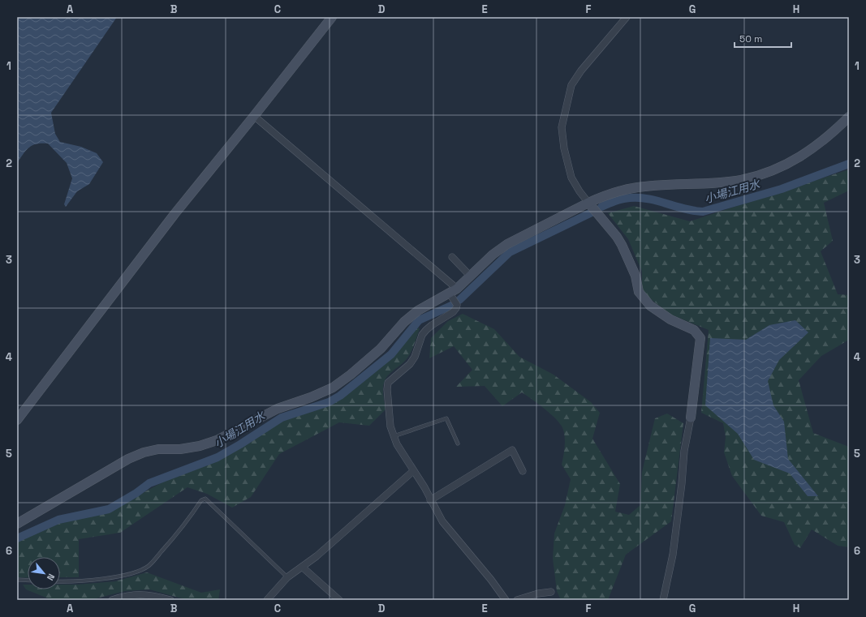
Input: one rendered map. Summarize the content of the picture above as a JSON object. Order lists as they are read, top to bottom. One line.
{"water":["小場江用水"],"scale_bar":"50 m","north":"bottom right","grid":{"columns":["A","B","C","D","E","F","G","H"],"rows":["1","2","3","4","5","6"]}}
